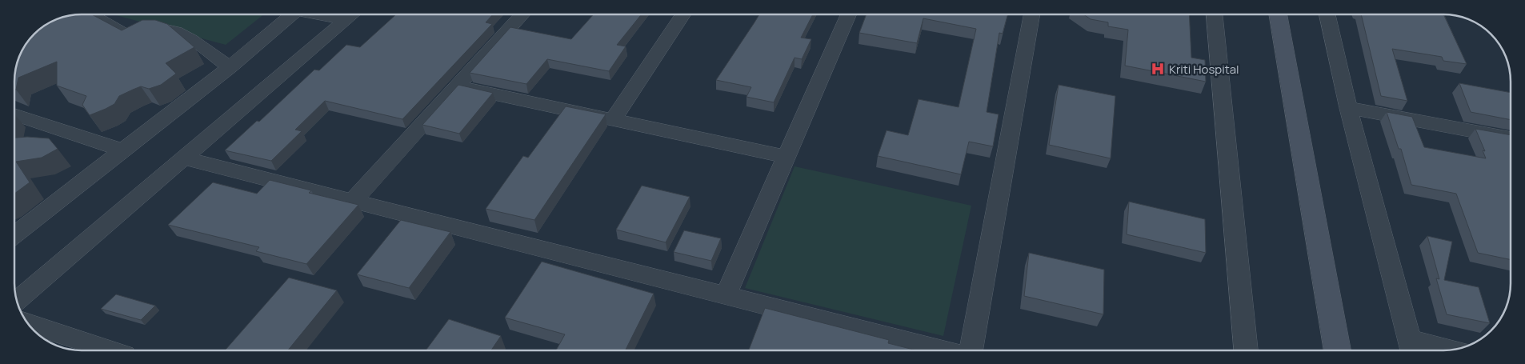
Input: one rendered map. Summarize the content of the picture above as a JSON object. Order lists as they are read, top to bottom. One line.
{"places":{"hospital":["Kriti Hospital"]}}
